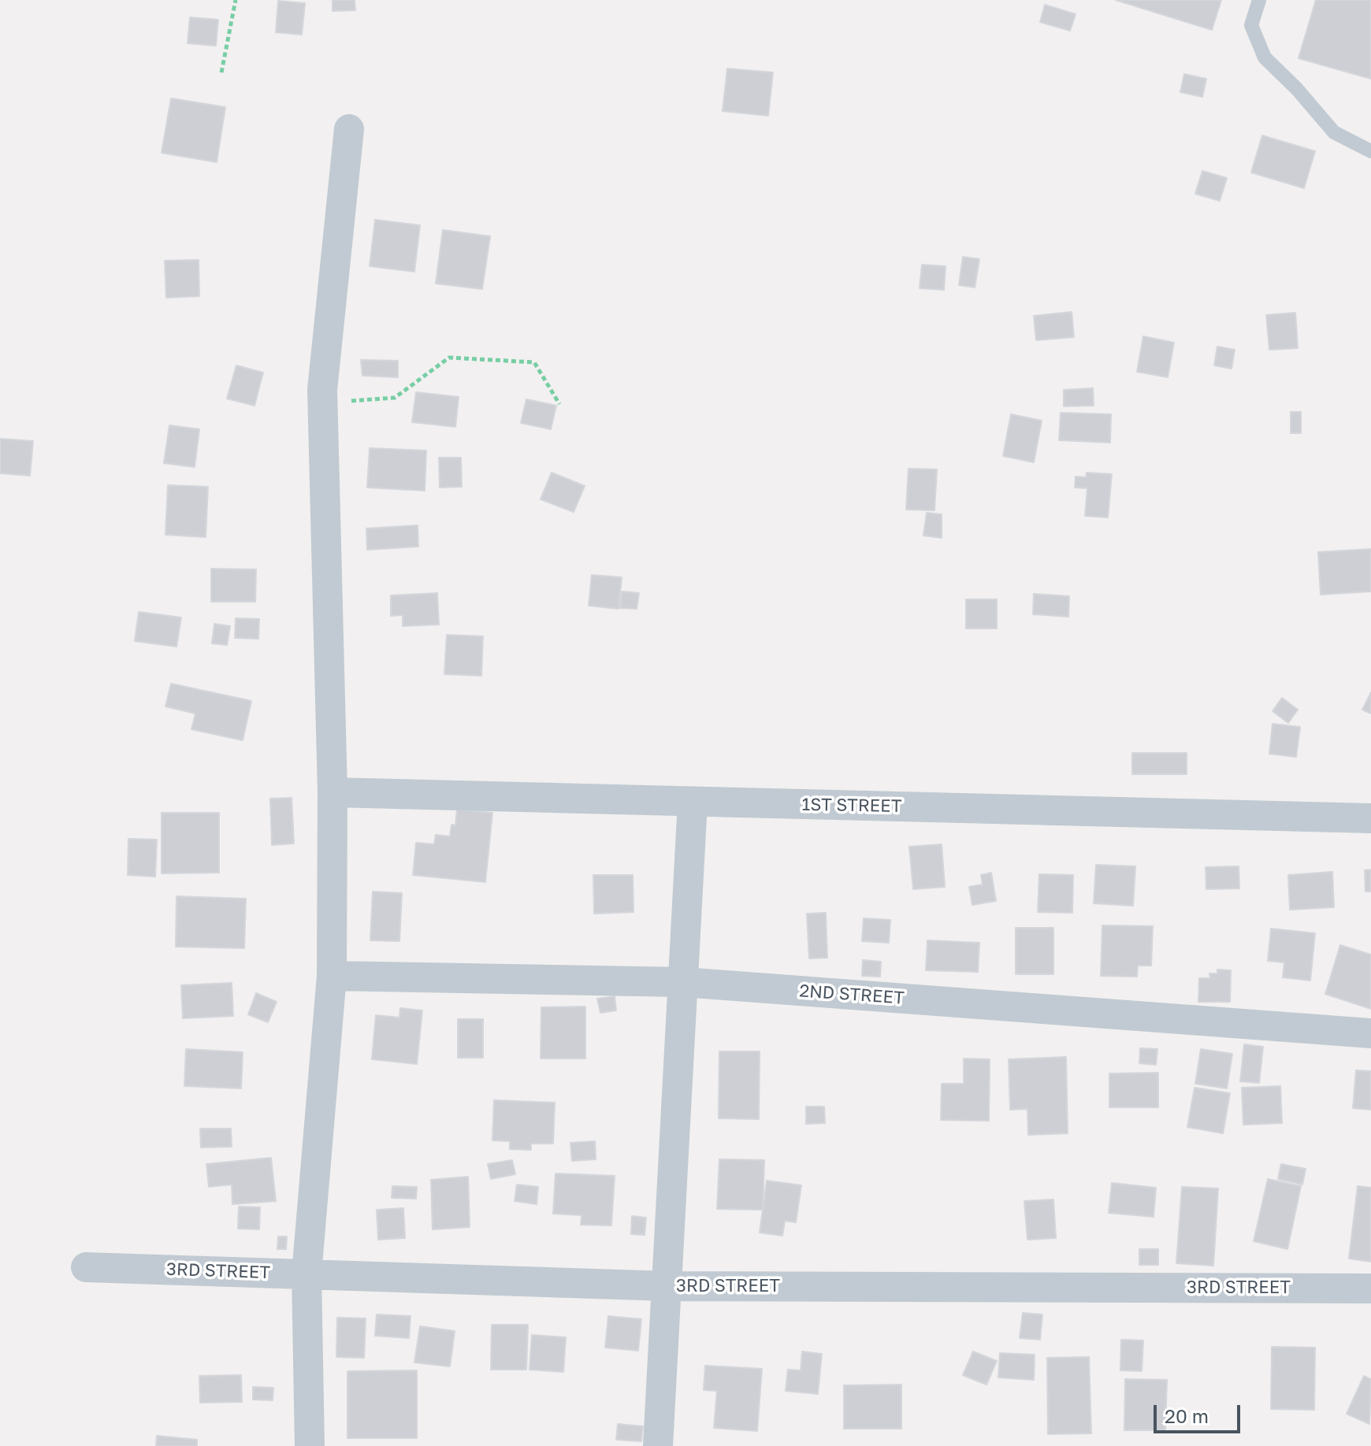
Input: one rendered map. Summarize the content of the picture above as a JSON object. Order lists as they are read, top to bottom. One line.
{"streets":{"street":["1ST STREET","2ND STREET","3RD STREET"]},"scale_bar":"20 m"}
